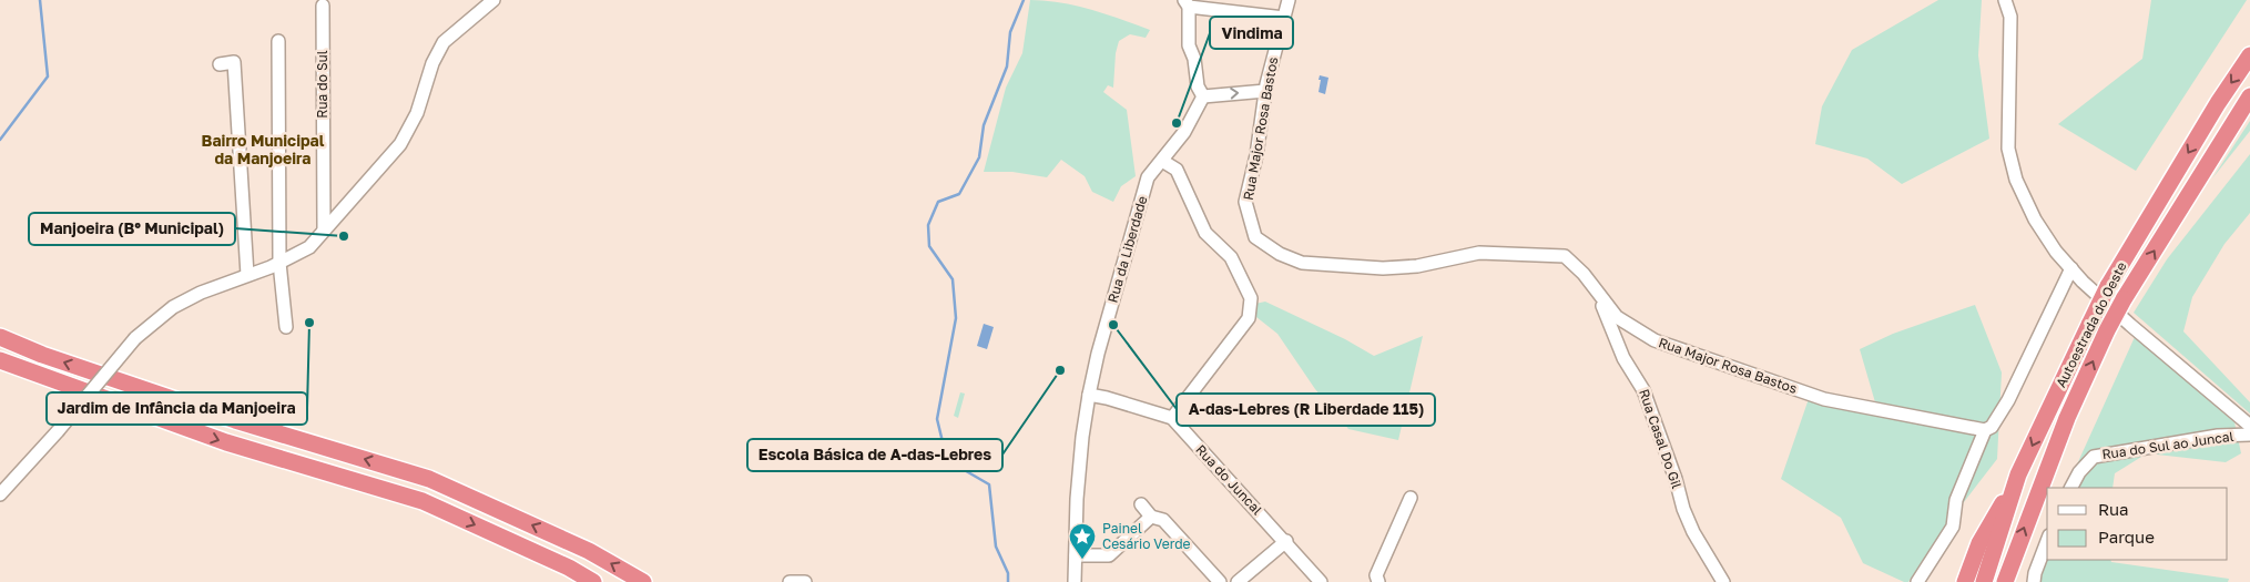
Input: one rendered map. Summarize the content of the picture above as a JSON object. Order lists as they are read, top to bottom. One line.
{"streets":{"highway":["Autoestrada do Oeste"],"street":["Rua do Sul","Rua Major Rosa Bastos","Rua da Liberdade","Rua Casal Do Gil","Rua do Sul ao Juncal","Rua do Juncal"]},"crossings":[["Rua Major Rosa Bastos","Rua Casal Do Gil"],["Rua da Liberdade","Rua do Juncal"]],"districts":["Bairro Municipal da Manjoeira"],"places":{"other":["Vindima","Manjoeira (Bº Municipal)","Jardim de Infância da Manjoeira","A-das-Lebres (R Liberdade 115)","Escola Básica de A-das-Lebres"],"place":["Painel Cesário Verde"]},"legend":["Rua","Parque"]}
